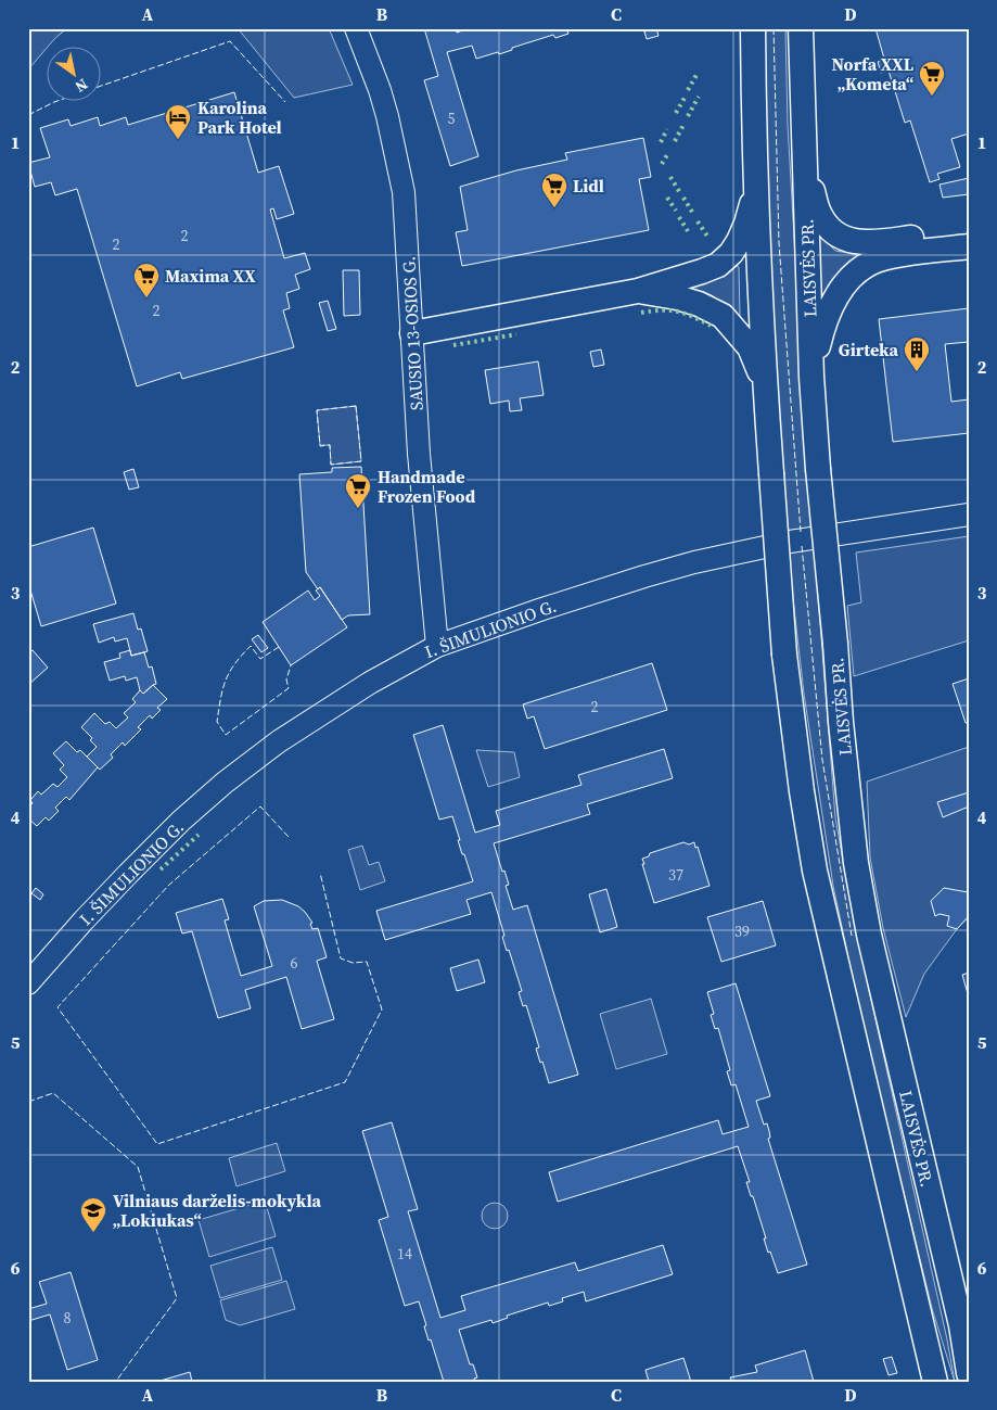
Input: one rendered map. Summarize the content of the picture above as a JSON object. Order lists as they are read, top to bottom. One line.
{"streets":{"main road":["LAISVĖS PR."],"street":["SAUSIO 13-OSIOS G.","I. ŠIMULIONIO G."]},"crossings":[["SAUSIO 13-OSIOS G.","I. ŠIMULIONIO G."]],"places":{"supermarket":["Norfa XXL „Kometa“","Lidl","Maxima XX","Handmade Frozen Food"],"hotel":["Karolina Park Hotel"],"building":["Girteka"],"school or university":["Vilniaus darželis-mokykla „Lokiukas“"]},"house_numbers":["5","2","2","2","2","37","39","6","14","8"],"north":"bottom right","grid":{"columns":["A","B","C","D"],"rows":["1","2","3","4","5","6"]}}
